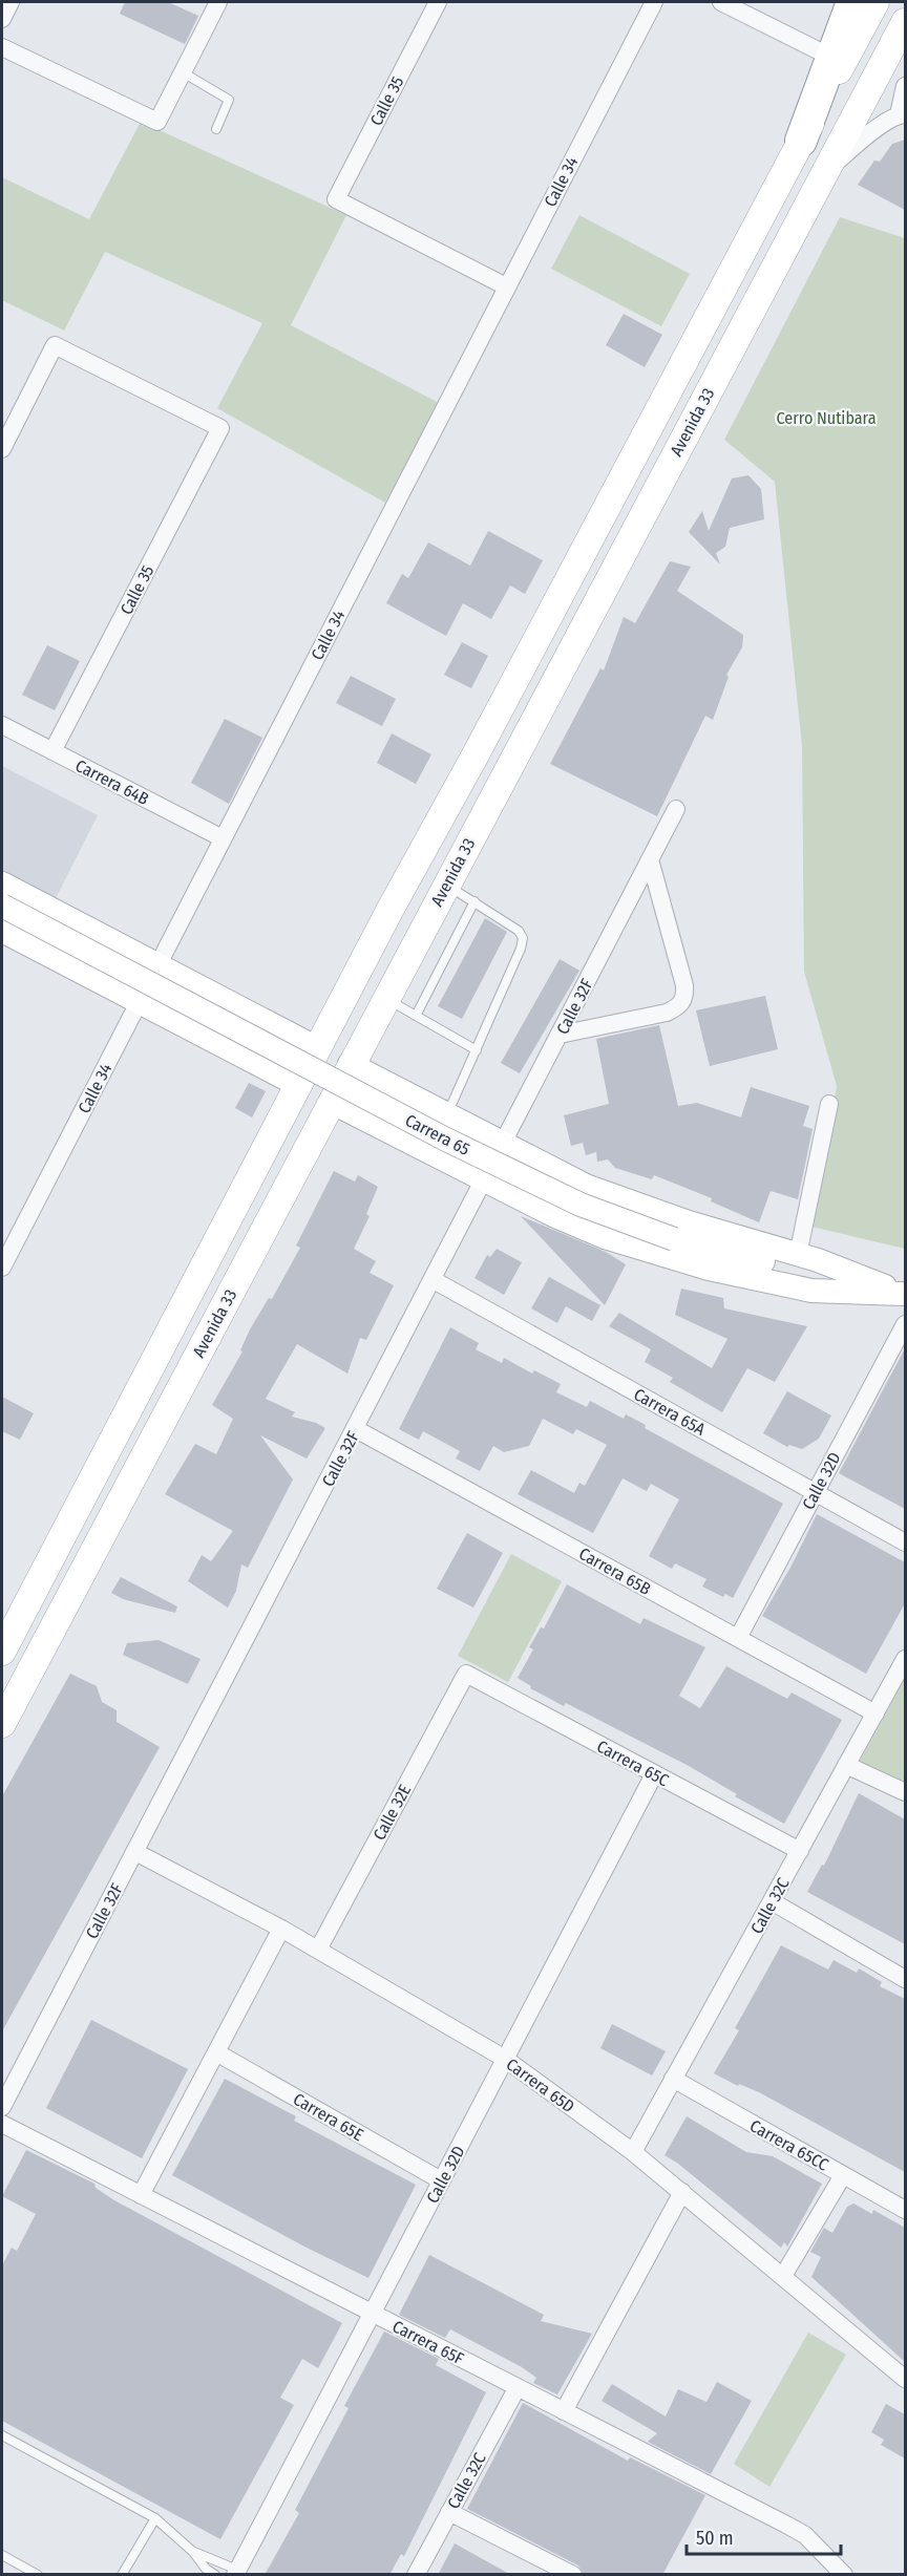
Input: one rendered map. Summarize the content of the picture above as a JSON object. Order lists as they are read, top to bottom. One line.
{"streets":{"main road":["Avenida 33"],"street":["Calle 35","Calle 34","Carrera 64B","Calle 32F","Carrera 65","Carrera 65A","Calle 32D","Carrera 65B","Carrera 65C","Calle 32E","Calle 32C","Carrera 65D","Carrera 65E","Carrera 65CC","Carrera 65F"]},"crossings":[["Calle 35","Calle 34"],["Calle 35","Carrera 64B"],["Calle 34","Carrera 64B"],["Avenida 33","Carrera 65"],["Calle 32F","Carrera 65"],["Calle 32F","Carrera 65A"],["Calle 32F","Carrera 65B"],["Calle 32F","Carrera 65D"],["Carrera 65A","Calle 32D"],["Calle 32D","Carrera 65B"],["Calle 32D","Carrera 65C"],["Calle 32D","Carrera 65D"],["Calle 32D","Carrera 65E"],["Calle 32D","Carrera 65F"],["Carrera 65B","Calle 32C"],["Carrera 65C","Calle 32E"],["Carrera 65C","Calle 32C"],["Calle 32E","Carrera 65D"],["Calle 32C","Carrera 65D"],["Calle 32C","Carrera 65CC"],["Calle 32C","Carrera 65F"]],"parks":["Cerro Nutibara"],"scale_bar":"50 m"}
